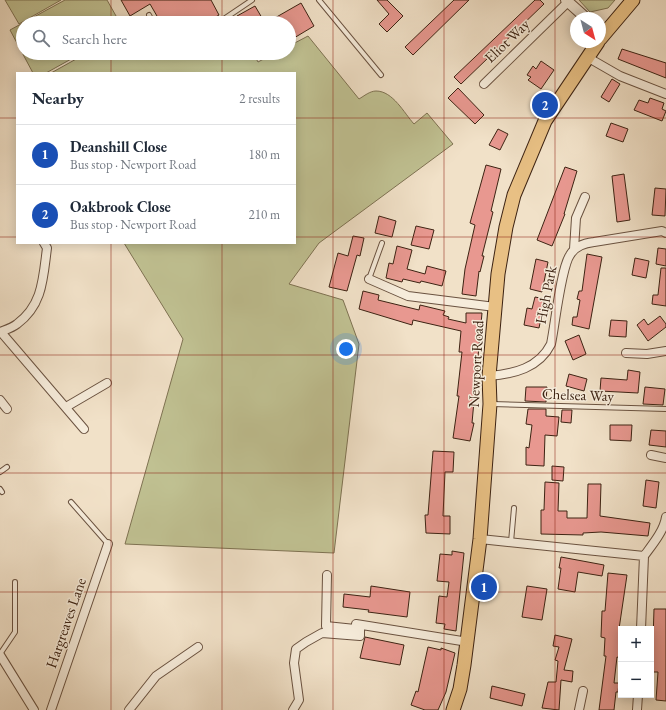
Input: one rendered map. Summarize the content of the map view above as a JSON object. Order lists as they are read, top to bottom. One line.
{"streets":{"highway":["Newport Road"],"street":["Eliot Way","High Park","Hargreaves Lane"],"lane":["Chelsea Way"]},"crossings":[["High Park","Newport Road"],["Newport Road","Chelsea Way"]],"north":"bottom right","page":{"search":"Search here","heading":["Nearby","2 results"],"pins":["2","1"],"list":[{"mark":"1","name":"Deanshill Close","note":"Bus stop · Newport Road","value":"180 m"},{"mark":"2","name":"Oakbrook Close","note":"Bus stop · Newport Road","value":"210 m"}],"map_buttons":["+","−"]}}
